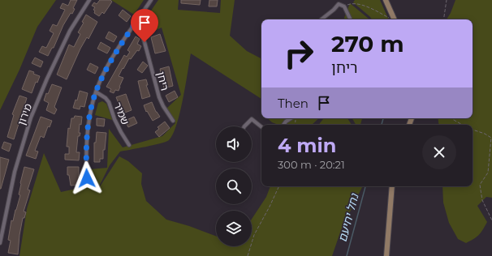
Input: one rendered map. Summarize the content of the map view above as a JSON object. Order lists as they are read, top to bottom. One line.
{"streets":{"street":["ריחן","שמיר","מירון"]},"water":["נחל יחיעם"],"page":{"turn":["270 m","ריחן"],"then":"Then","heading":["4 min","300 m · 20:21"]}}
